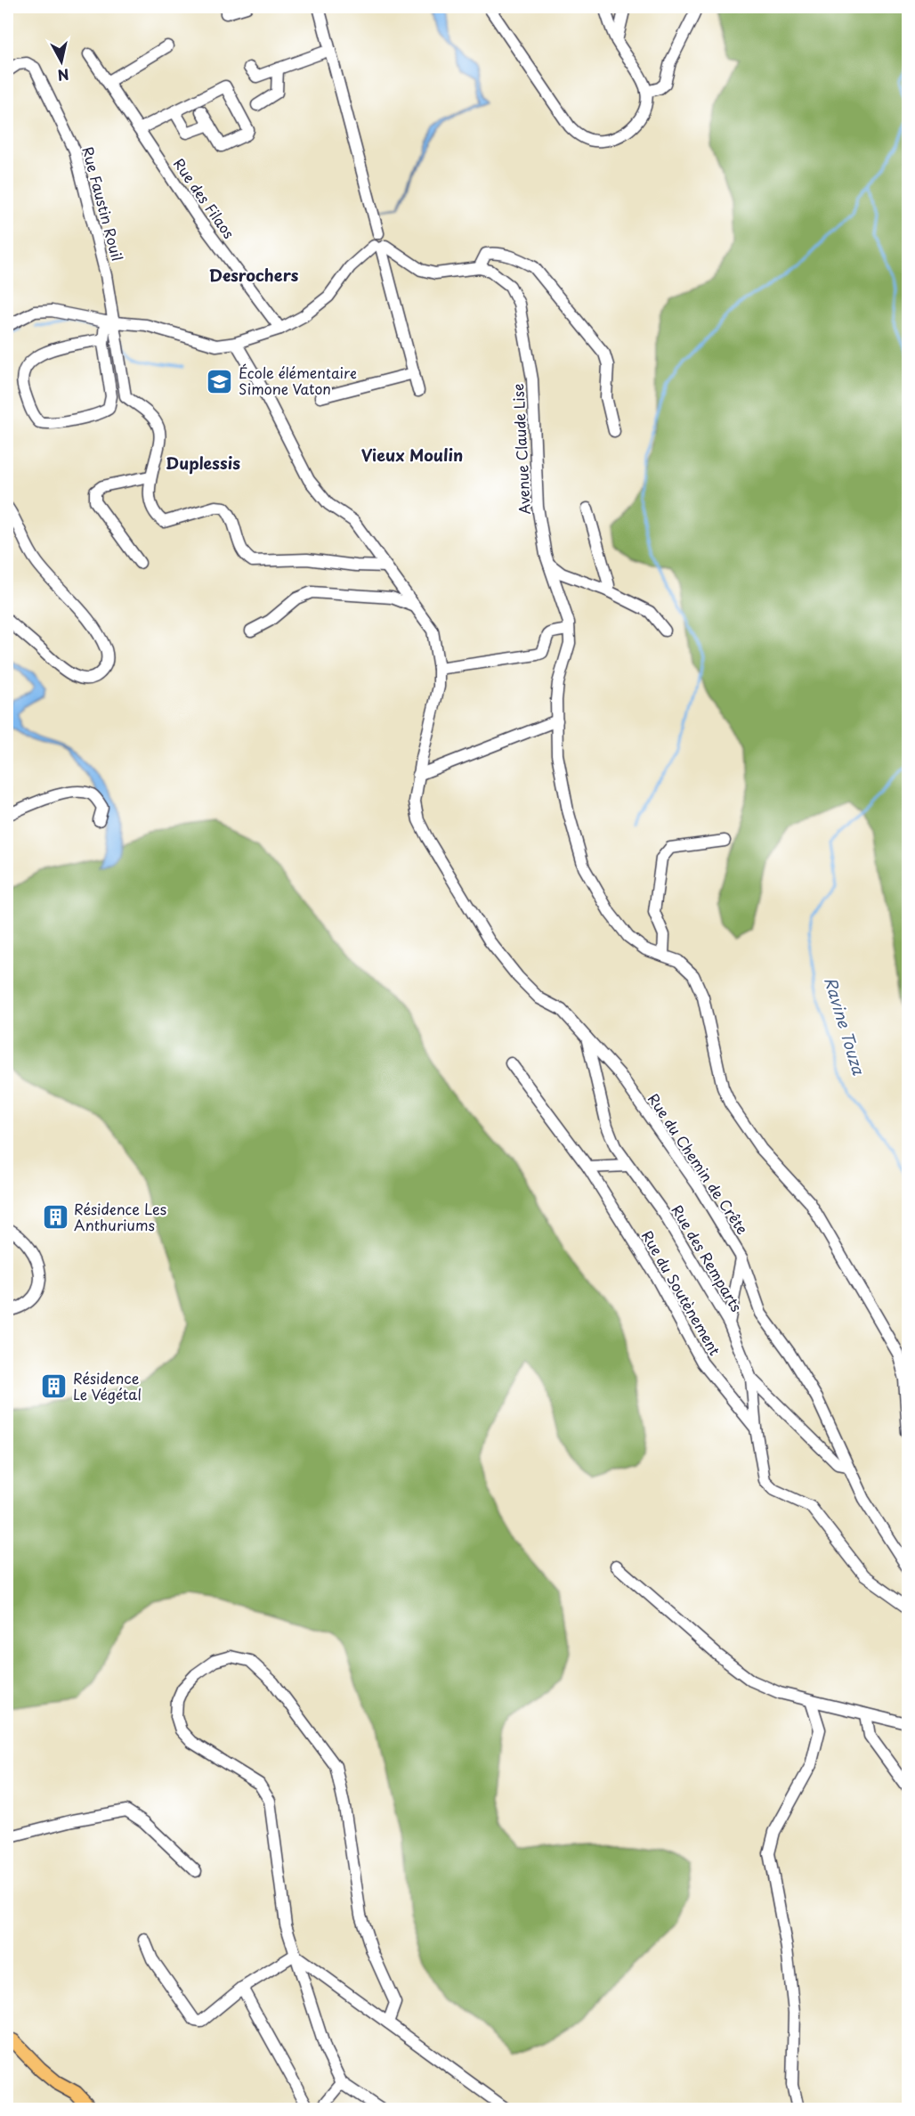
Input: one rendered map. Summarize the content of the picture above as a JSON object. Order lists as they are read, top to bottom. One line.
{"streets":{"street":["Rue des Filaos","Rue Faustin Rouil","Avenue Claude Lise","Rue du Chemin de Crête","Rue des Remparts","Rue du Soutènement"]},"crossings":[["Rue du Chemin de Crête","Rue des Remparts"]],"districts":["Desrochers","Vieux Moulin","Duplessis"],"water":["Ravine Touza"],"places":{"school or university":["École élémentaire Simone Vaton"],"building":["Résidence Les Anthuriums","Résidence Le Végétal"]},"north":"bottom"}
